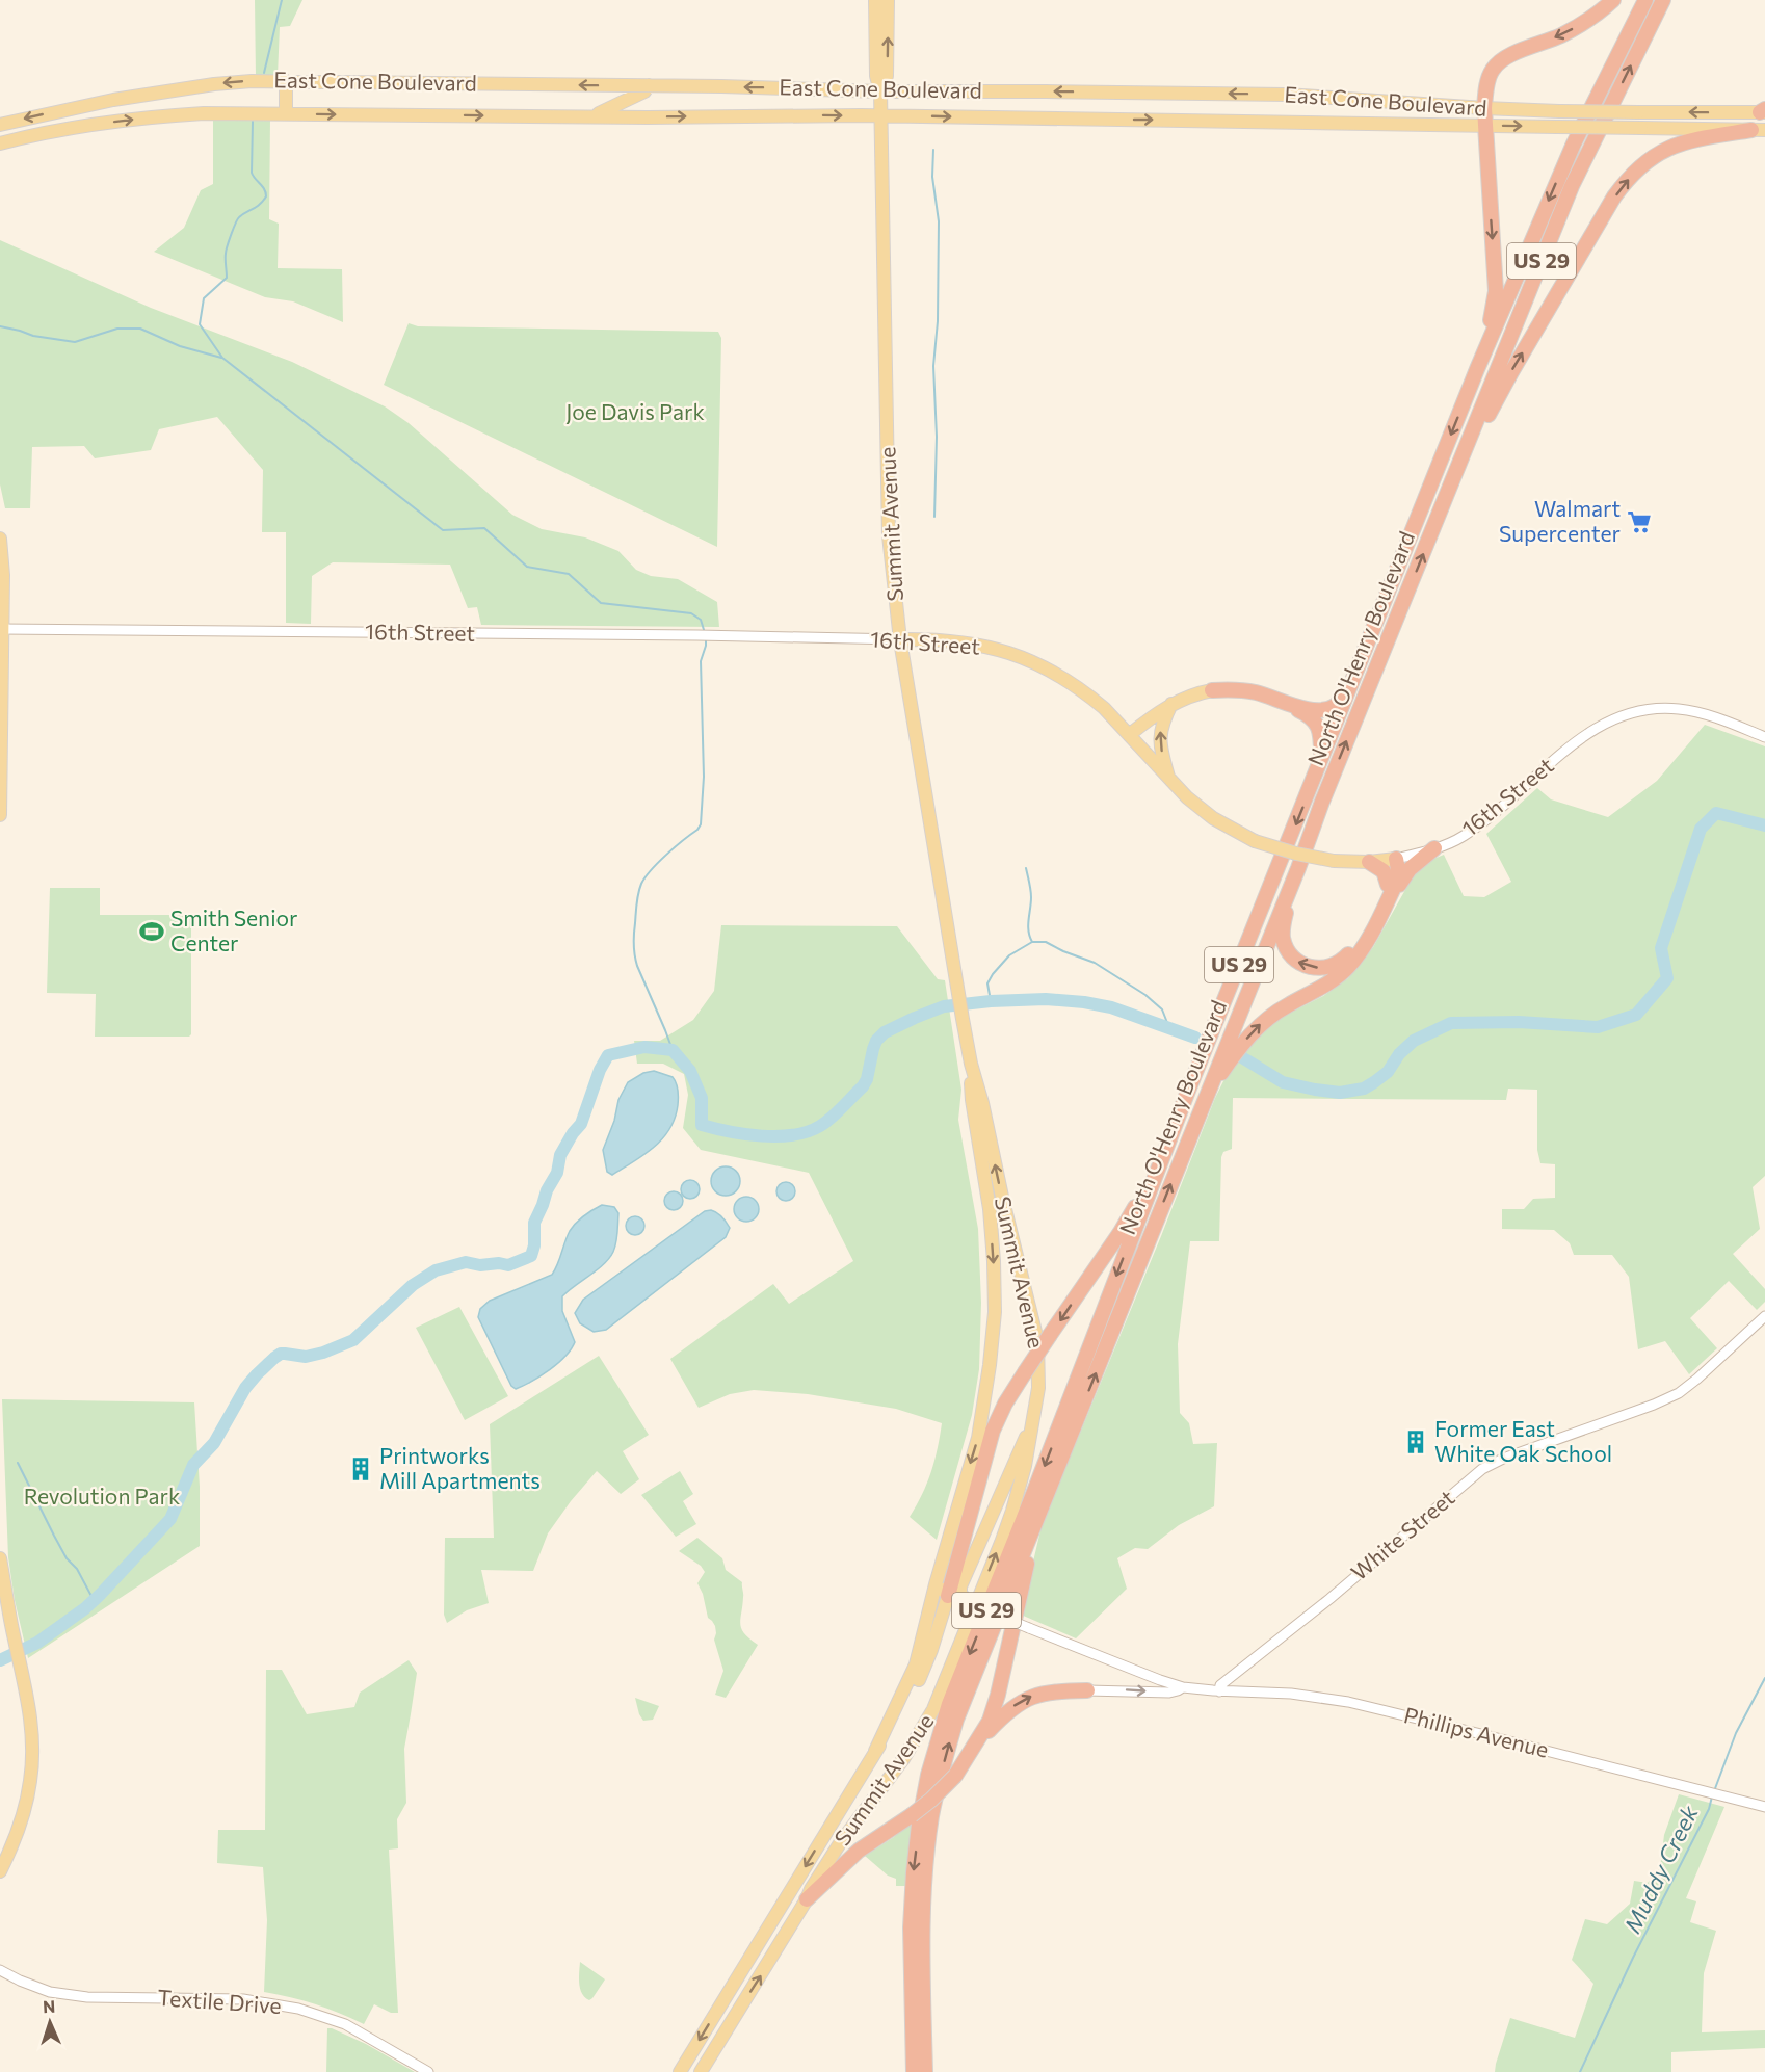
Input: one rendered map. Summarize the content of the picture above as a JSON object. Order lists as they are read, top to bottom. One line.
{"streets":{"highway":["US 29","North O'Henry Boulevard"],"main road":["East Cone Boulevard","Summit Avenue","16th Street"],"street":["White Street","Phillips Avenue","Textile Drive"]},"crossings":[["East Cone Boulevard","Summit Avenue"],["Summit Avenue","16th Street"],["Summit Avenue","Phillips Avenue"],["White Street","Phillips Avenue"]],"water":["Muddy Creek"],"parks":["Joe Davis Park","Revolution Park"],"places":{"supermarket":["Walmart Supercenter"],"sports":["Smith Senior Center"],"building":["Former East White Oak School","Printworks Mill Apartments"]},"north":"top"}
